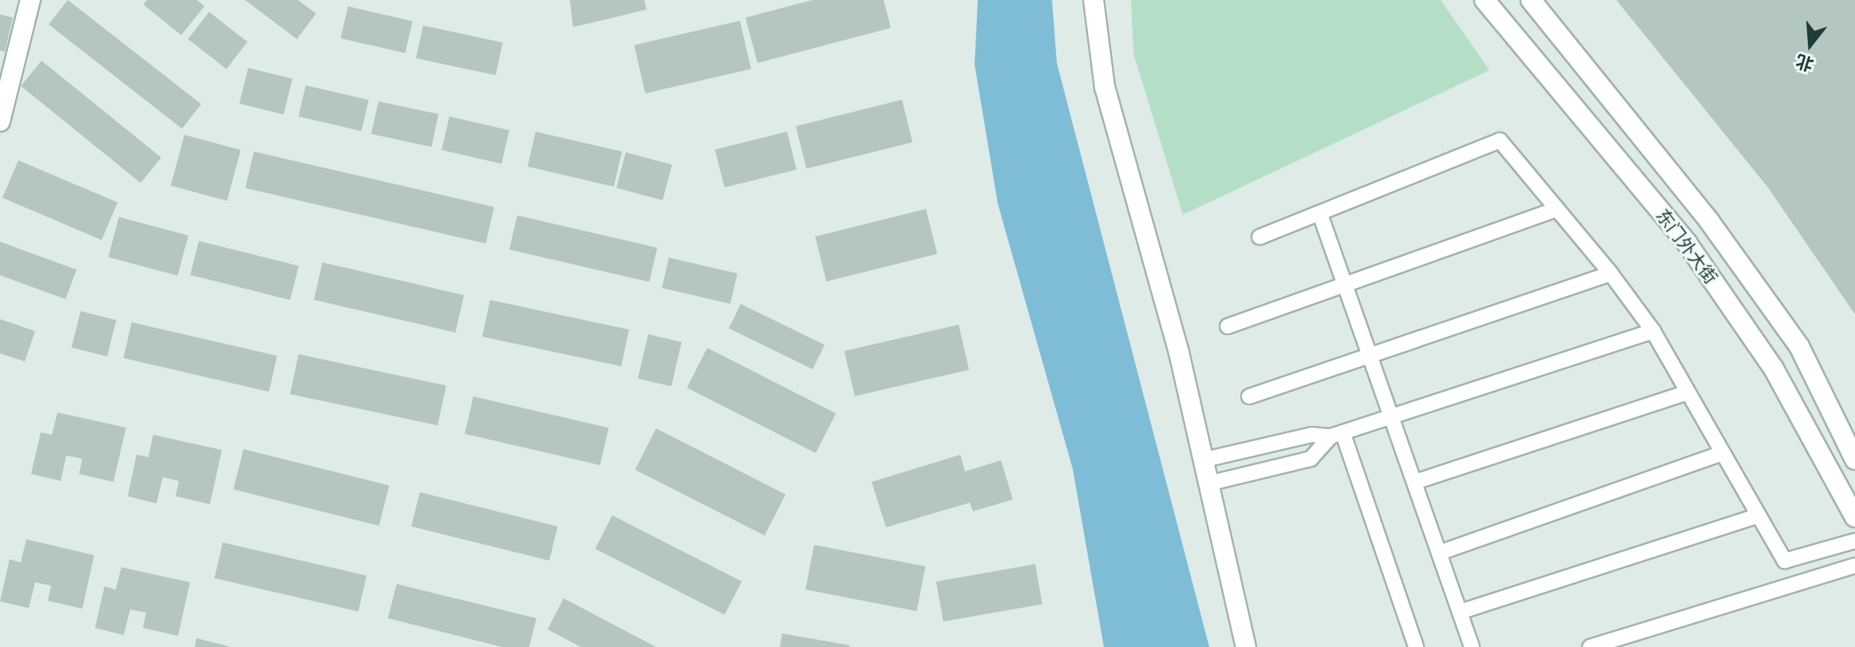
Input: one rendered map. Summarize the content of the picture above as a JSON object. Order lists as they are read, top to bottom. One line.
{"streets":{"main road":["东门外大街"]},"north":"bottom"}
